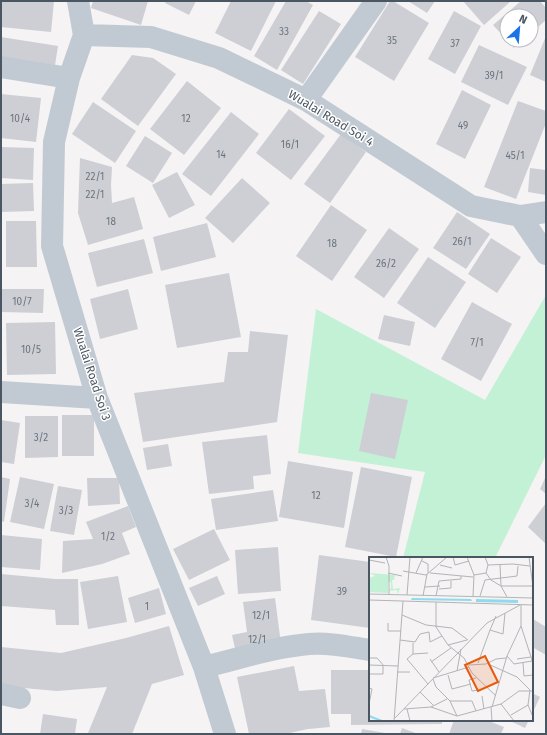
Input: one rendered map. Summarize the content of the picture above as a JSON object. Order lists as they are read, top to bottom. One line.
{"streets":{"street":["Wualai Road Soi 4","Wualai Road Soi 3"]},"crossings":[["Wualai Road Soi 4","Wualai Road Soi 3"]],"house_numbers":["33","35","37","39/1","10/4","12","49","16/1","14","45/1","22/1","22/1","18","26/1","18","26/2","10/7","7/1","10/5","3/2","12","3/4","3/3","1/2","39","1","12/1","12/1"],"north":"top right"}
